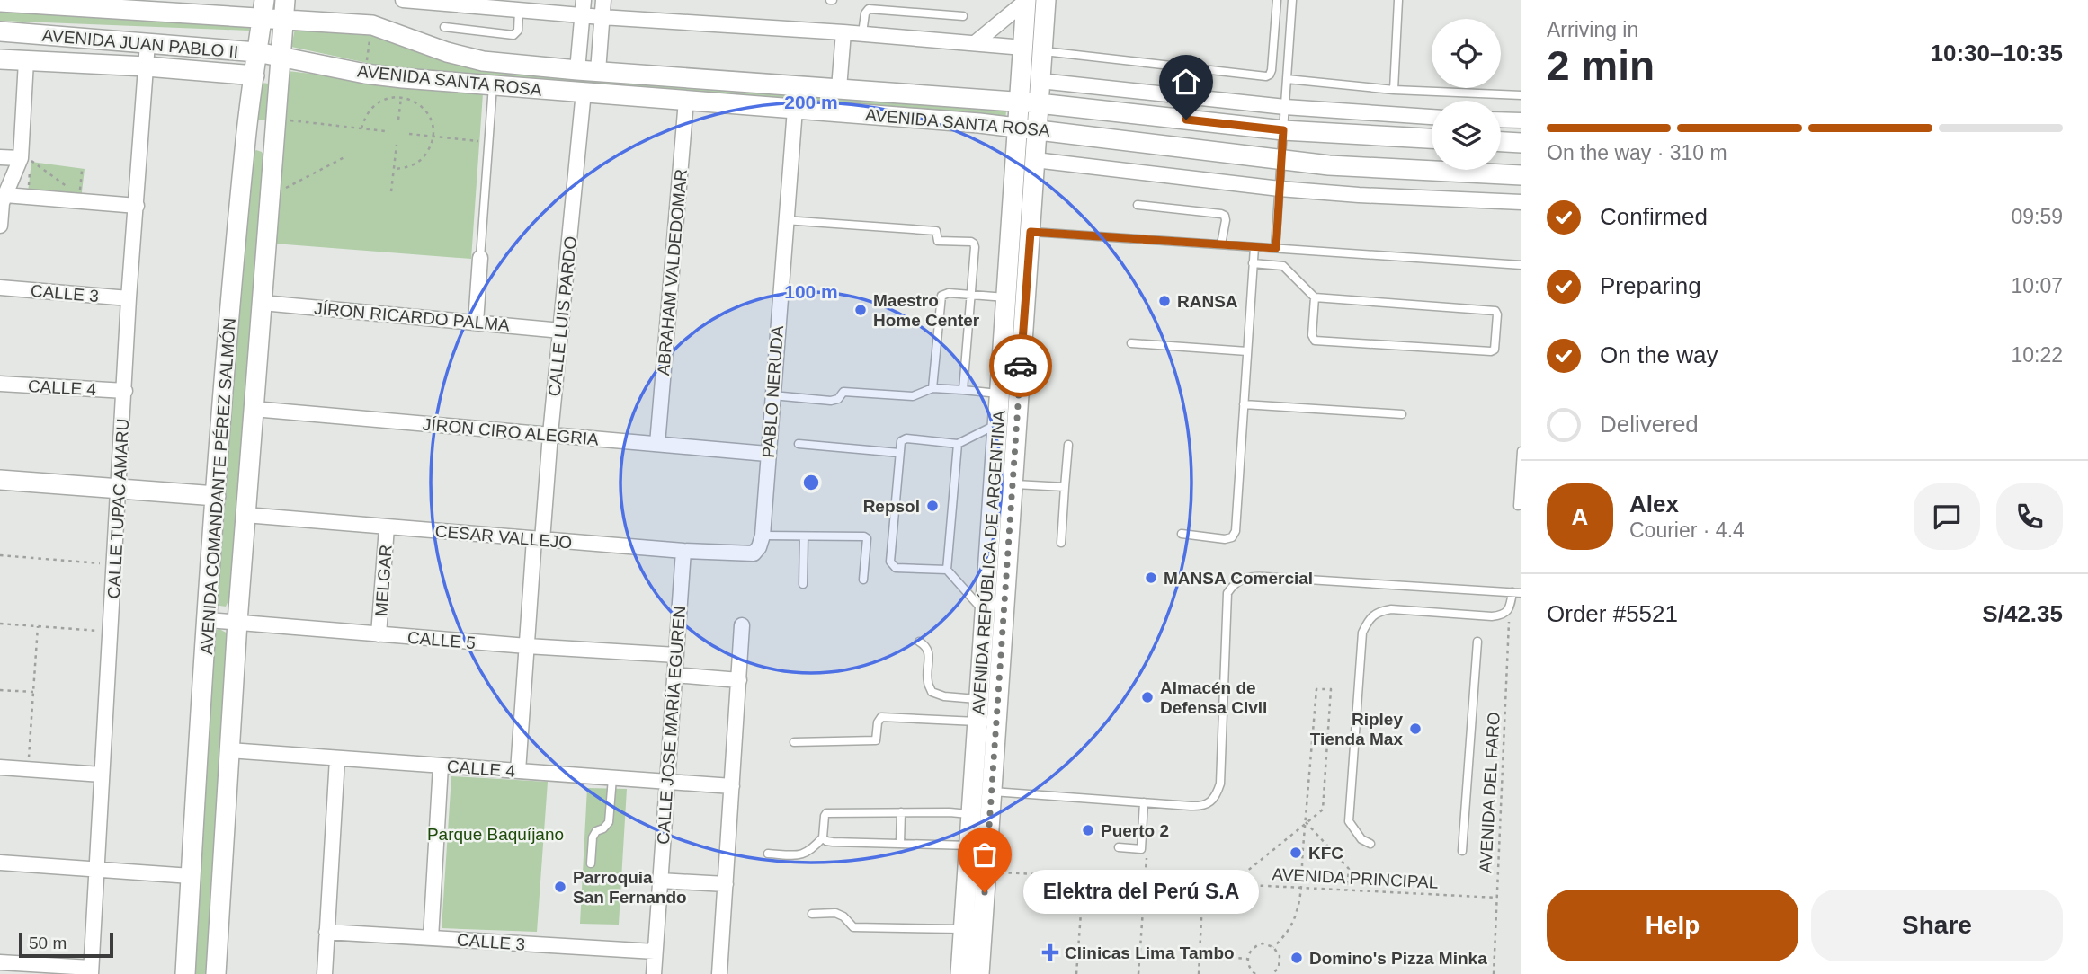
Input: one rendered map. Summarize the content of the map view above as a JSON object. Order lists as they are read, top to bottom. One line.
{"streets":{"main road":["AVENIDA JUAN PABLO II","AVENIDA SANTA ROSA","AVENIDA COMANDANTE PÉREZ SALMÓN","AVENIDA REPÚBLICA DE ARGENTINA"],"street":["ABRAHAM VALDEDOMAR","CALLE 3","JÍRON RICARDO PALMA","CALLE LUIS PARDO","CALLE 4","PABLO NERUDA","JÍRON CIRO ALEGRIA","CALLE TUPAC AMARU","CESAR VALLEJO","MELGAR","CALLE 5","CALLE JOSE MARÍA EGUREN"],"path":["AVENIDA DEL FARO","AVENIDA PRINCIPAL"]},"crossings":[["AVENIDA JUAN PABLO II","AVENIDA SANTA ROSA"],["AVENIDA JUAN PABLO II","AVENIDA COMANDANTE PÉREZ SALMÓN"],["AVENIDA JUAN PABLO II","CALLE TUPAC AMARU"],["AVENIDA SANTA ROSA","ABRAHAM VALDEDOMAR"],["AVENIDA SANTA ROSA","CALLE LUIS PARDO"],["AVENIDA SANTA ROSA","PABLO NERUDA"],["AVENIDA SANTA ROSA","AVENIDA COMANDANTE PÉREZ SALMÓN"],["AVENIDA SANTA ROSA","AVENIDA REPÚBLICA DE ARGENTINA"],["ABRAHAM VALDEDOMAR","JÍRON CIRO ALEGRIA"],["CALLE 3","CALLE TUPAC AMARU"],["CALLE 3","CALLE JOSE MARÍA EGUREN"],["JÍRON RICARDO PALMA","CALLE LUIS PARDO"],["JÍRON RICARDO PALMA","AVENIDA COMANDANTE PÉREZ SALMÓN"],["CALLE LUIS PARDO","CALLE 4"],["CALLE LUIS PARDO","JÍRON CIRO ALEGRIA"],["CALLE LUIS PARDO","CESAR VALLEJO"],["CALLE LUIS PARDO","CALLE 5"],["CALLE 4","AVENIDA COMANDANTE PÉREZ SALMÓN"],["CALLE 4","CALLE TUPAC AMARU"],["CALLE 4","CALLE JOSE MARÍA EGUREN"],["PABLO NERUDA","JÍRON CIRO ALEGRIA"],["PABLO NERUDA","CESAR VALLEJO"],["JÍRON CIRO ALEGRIA","AVENIDA COMANDANTE PÉREZ SALMÓN"],["AVENIDA COMANDANTE PÉREZ SALMÓN","CESAR VALLEJO"],["AVENIDA COMANDANTE PÉREZ SALMÓN","CALLE 5"],["CESAR VALLEJO","MELGAR"],["CESAR VALLEJO","CALLE JOSE MARÍA EGUREN"],["AVENIDA REPÚBLICA DE ARGENTINA","AVENIDA PRINCIPAL"],["MELGAR","CALLE 5"],["CALLE 5","CALLE JOSE MARÍA EGUREN"],["AVENIDA DEL FARO","AVENIDA PRINCIPAL"]],"parks":["Parque Baquíjano"],"places":{"other":["RANSA","Maestro Home Center","Repsol","MANSA Comercial","Almacén de Defensa Civil","Ripley Tienda Max","Puerto 2","KFC","Parroquia San Fernando","Elektra del Perú S.A","Domino's Pizza Minka"],"health":["Clinicas Lima Tambo"]},"scale_bar":"50 m","page":{"heading":["2 min","Arriving in","10:30–10:35"],"panel":["Alex","Courier · 4.4","Order #5521","S/42.35"],"bar":"On the way · 310 m","list":[["Confirmed","09:59"],["Preparing","10:07"],["On the way","10:22"],"Delivered"],"round":"A","bubble":"Elektra del Perú S.A","buttons":["Help","Share"],"scale":"50 m"},"rings":["200 m","100 m"]}
